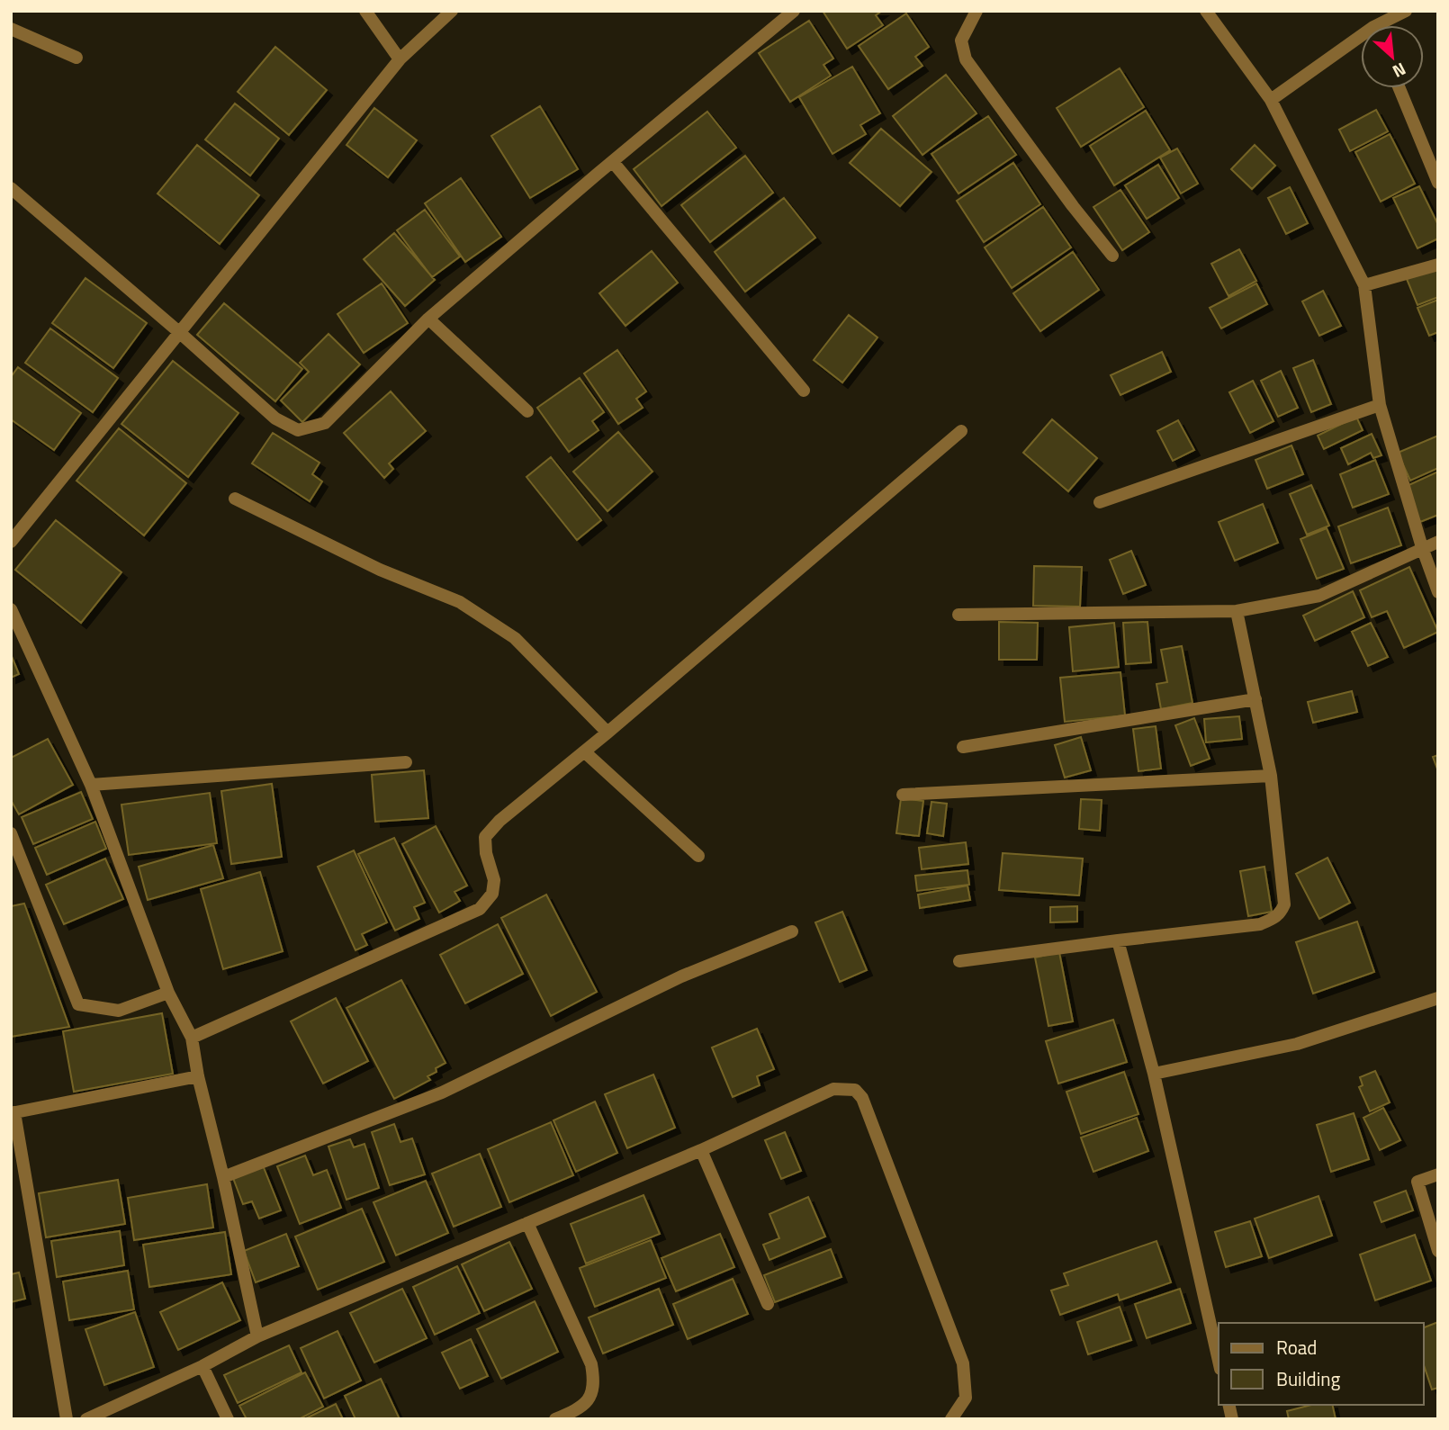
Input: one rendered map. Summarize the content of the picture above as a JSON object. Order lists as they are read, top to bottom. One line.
{"legend":["Road","Building"],"north":"bottom right"}
